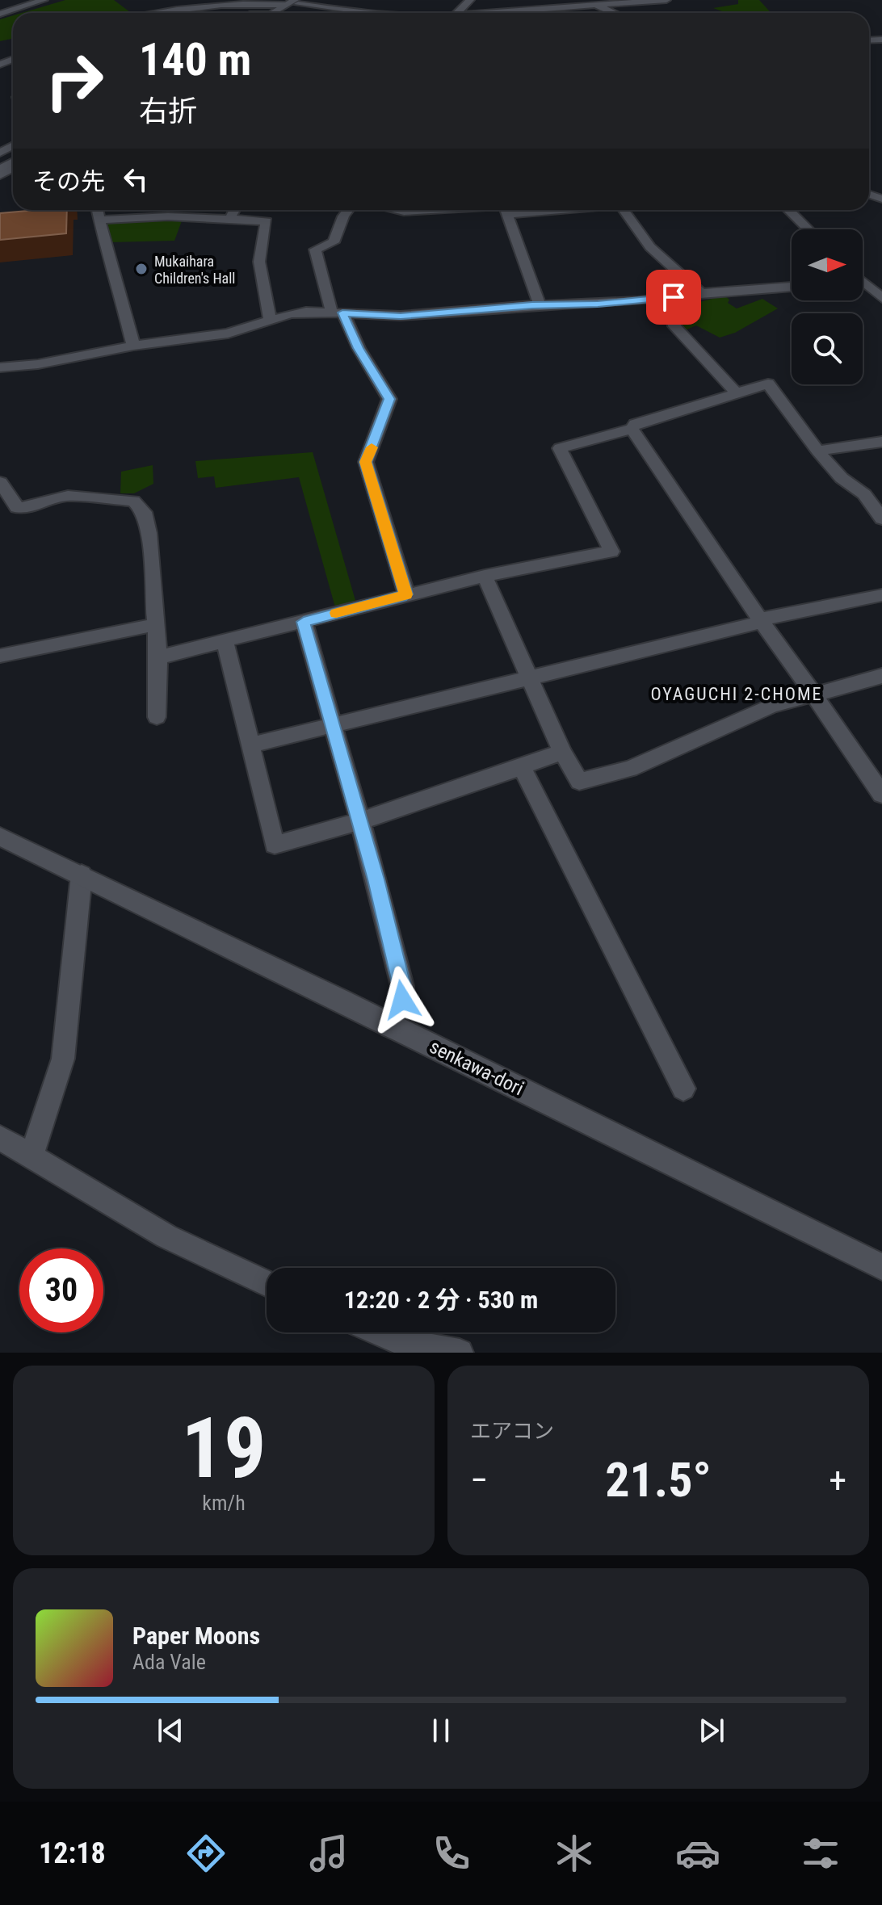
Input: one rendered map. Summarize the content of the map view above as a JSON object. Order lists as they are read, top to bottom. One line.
{"streets":{"street":["senkawa-dori"]},"districts":["OYAGUCHI 2-CHOME"],"places":["Mukaihara Children's Hall"],"north":"right","page":{"turn":["140 m","右折"],"then":"その先","limit":"30","trip":"12:20 · 2 分 · 530 m","tile":[["19","km/h"],"エアコン"],"heat":["−","21.5°","+"],"song":["Paper Moons","Ada Vale"],"tabs":"12:18"}}
